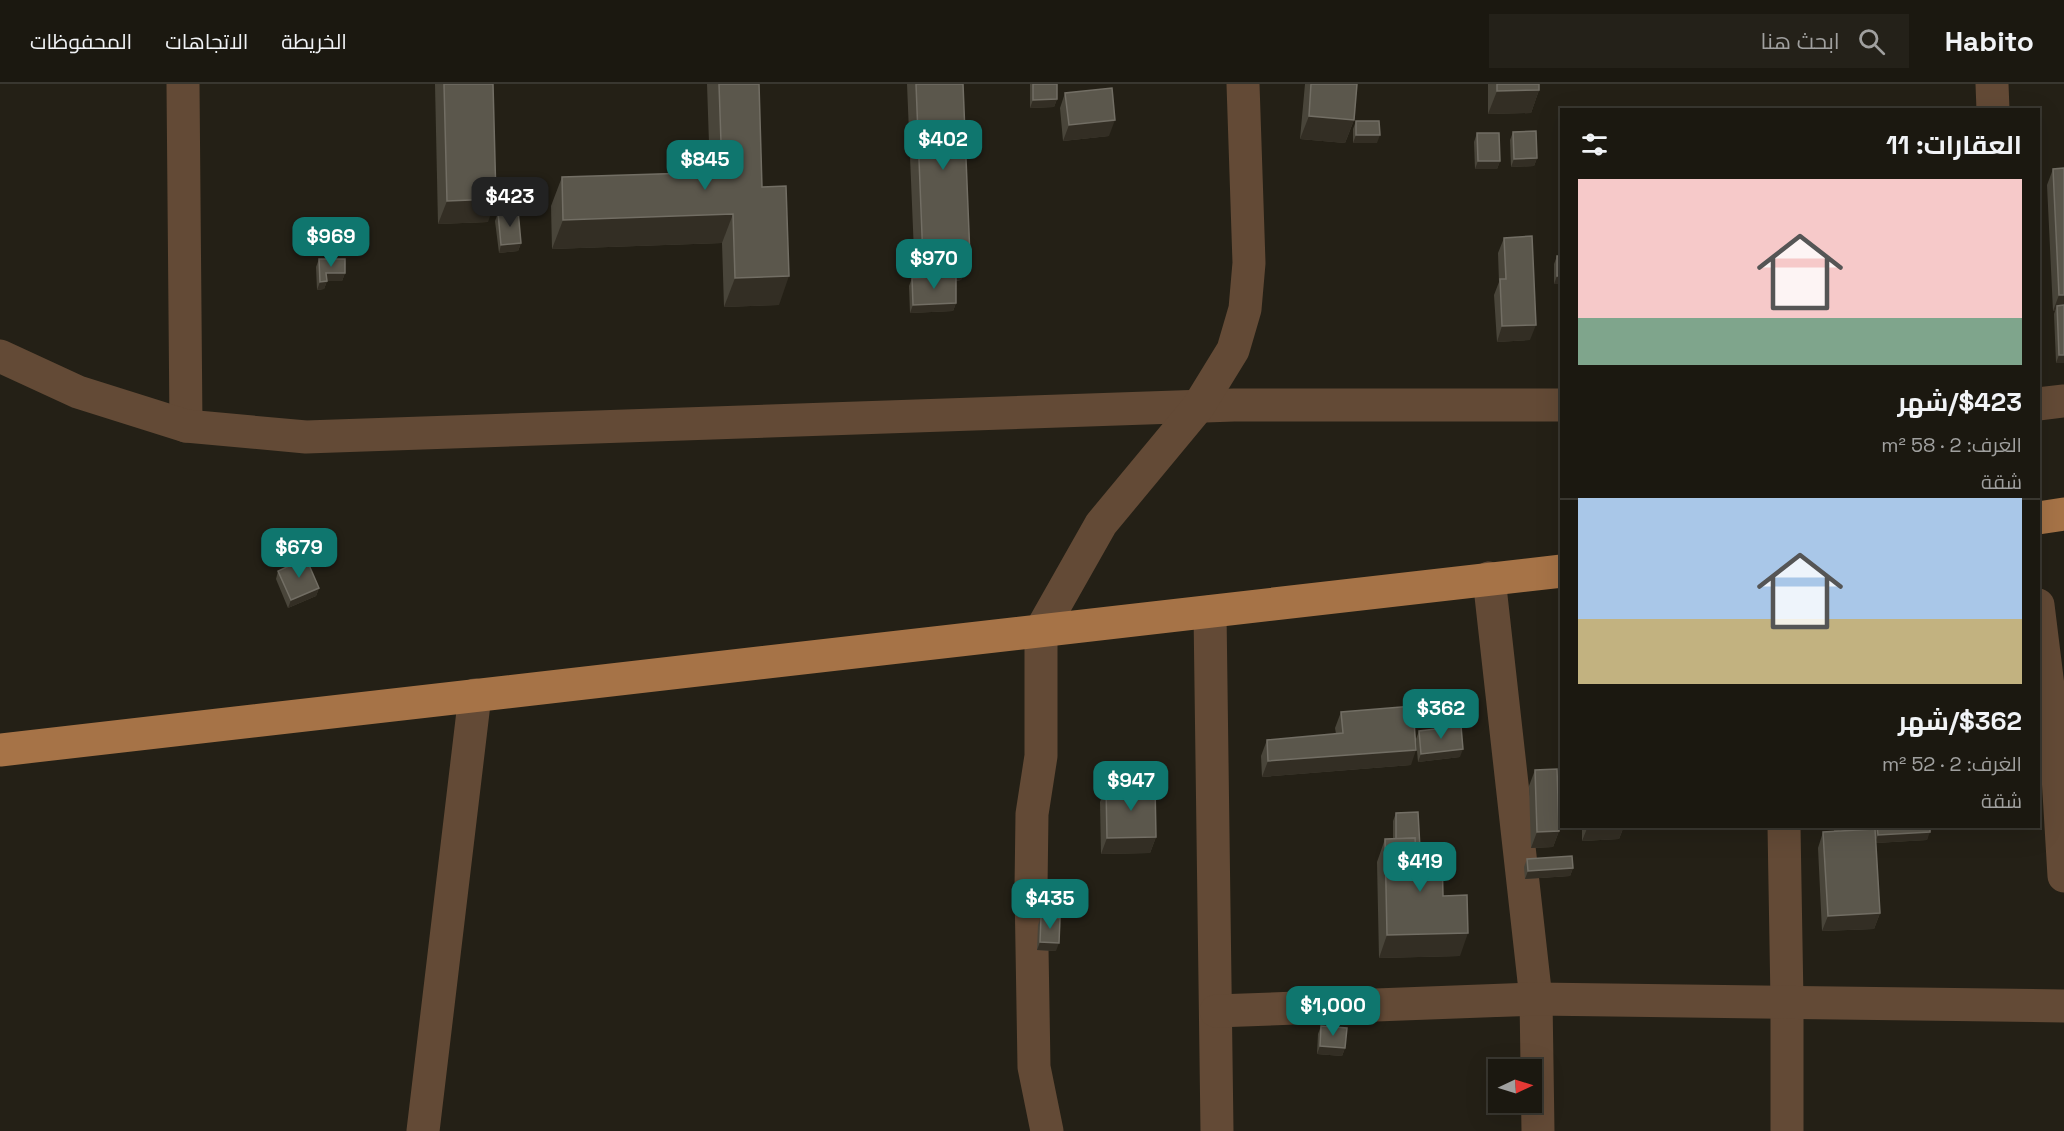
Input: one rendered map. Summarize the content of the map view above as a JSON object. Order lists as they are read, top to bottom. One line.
{"north":"right","page":{"header":"Habito","search":"ابحث هنا","nav":["الخريطة","الاتجاهات","المحفوظات"],"heading":"العقارات: 11","price":["$402","$845","$423","$969","$970","$679","$362","$947","$419","$435","$1,000"],"list":[{"name":"$423/شهر","note":"الغرف: 2 · 58 m² · شقة"},{"name":"$362/شهر","note":"الغرف: 2 · 52 m² · شقة"}]}}
